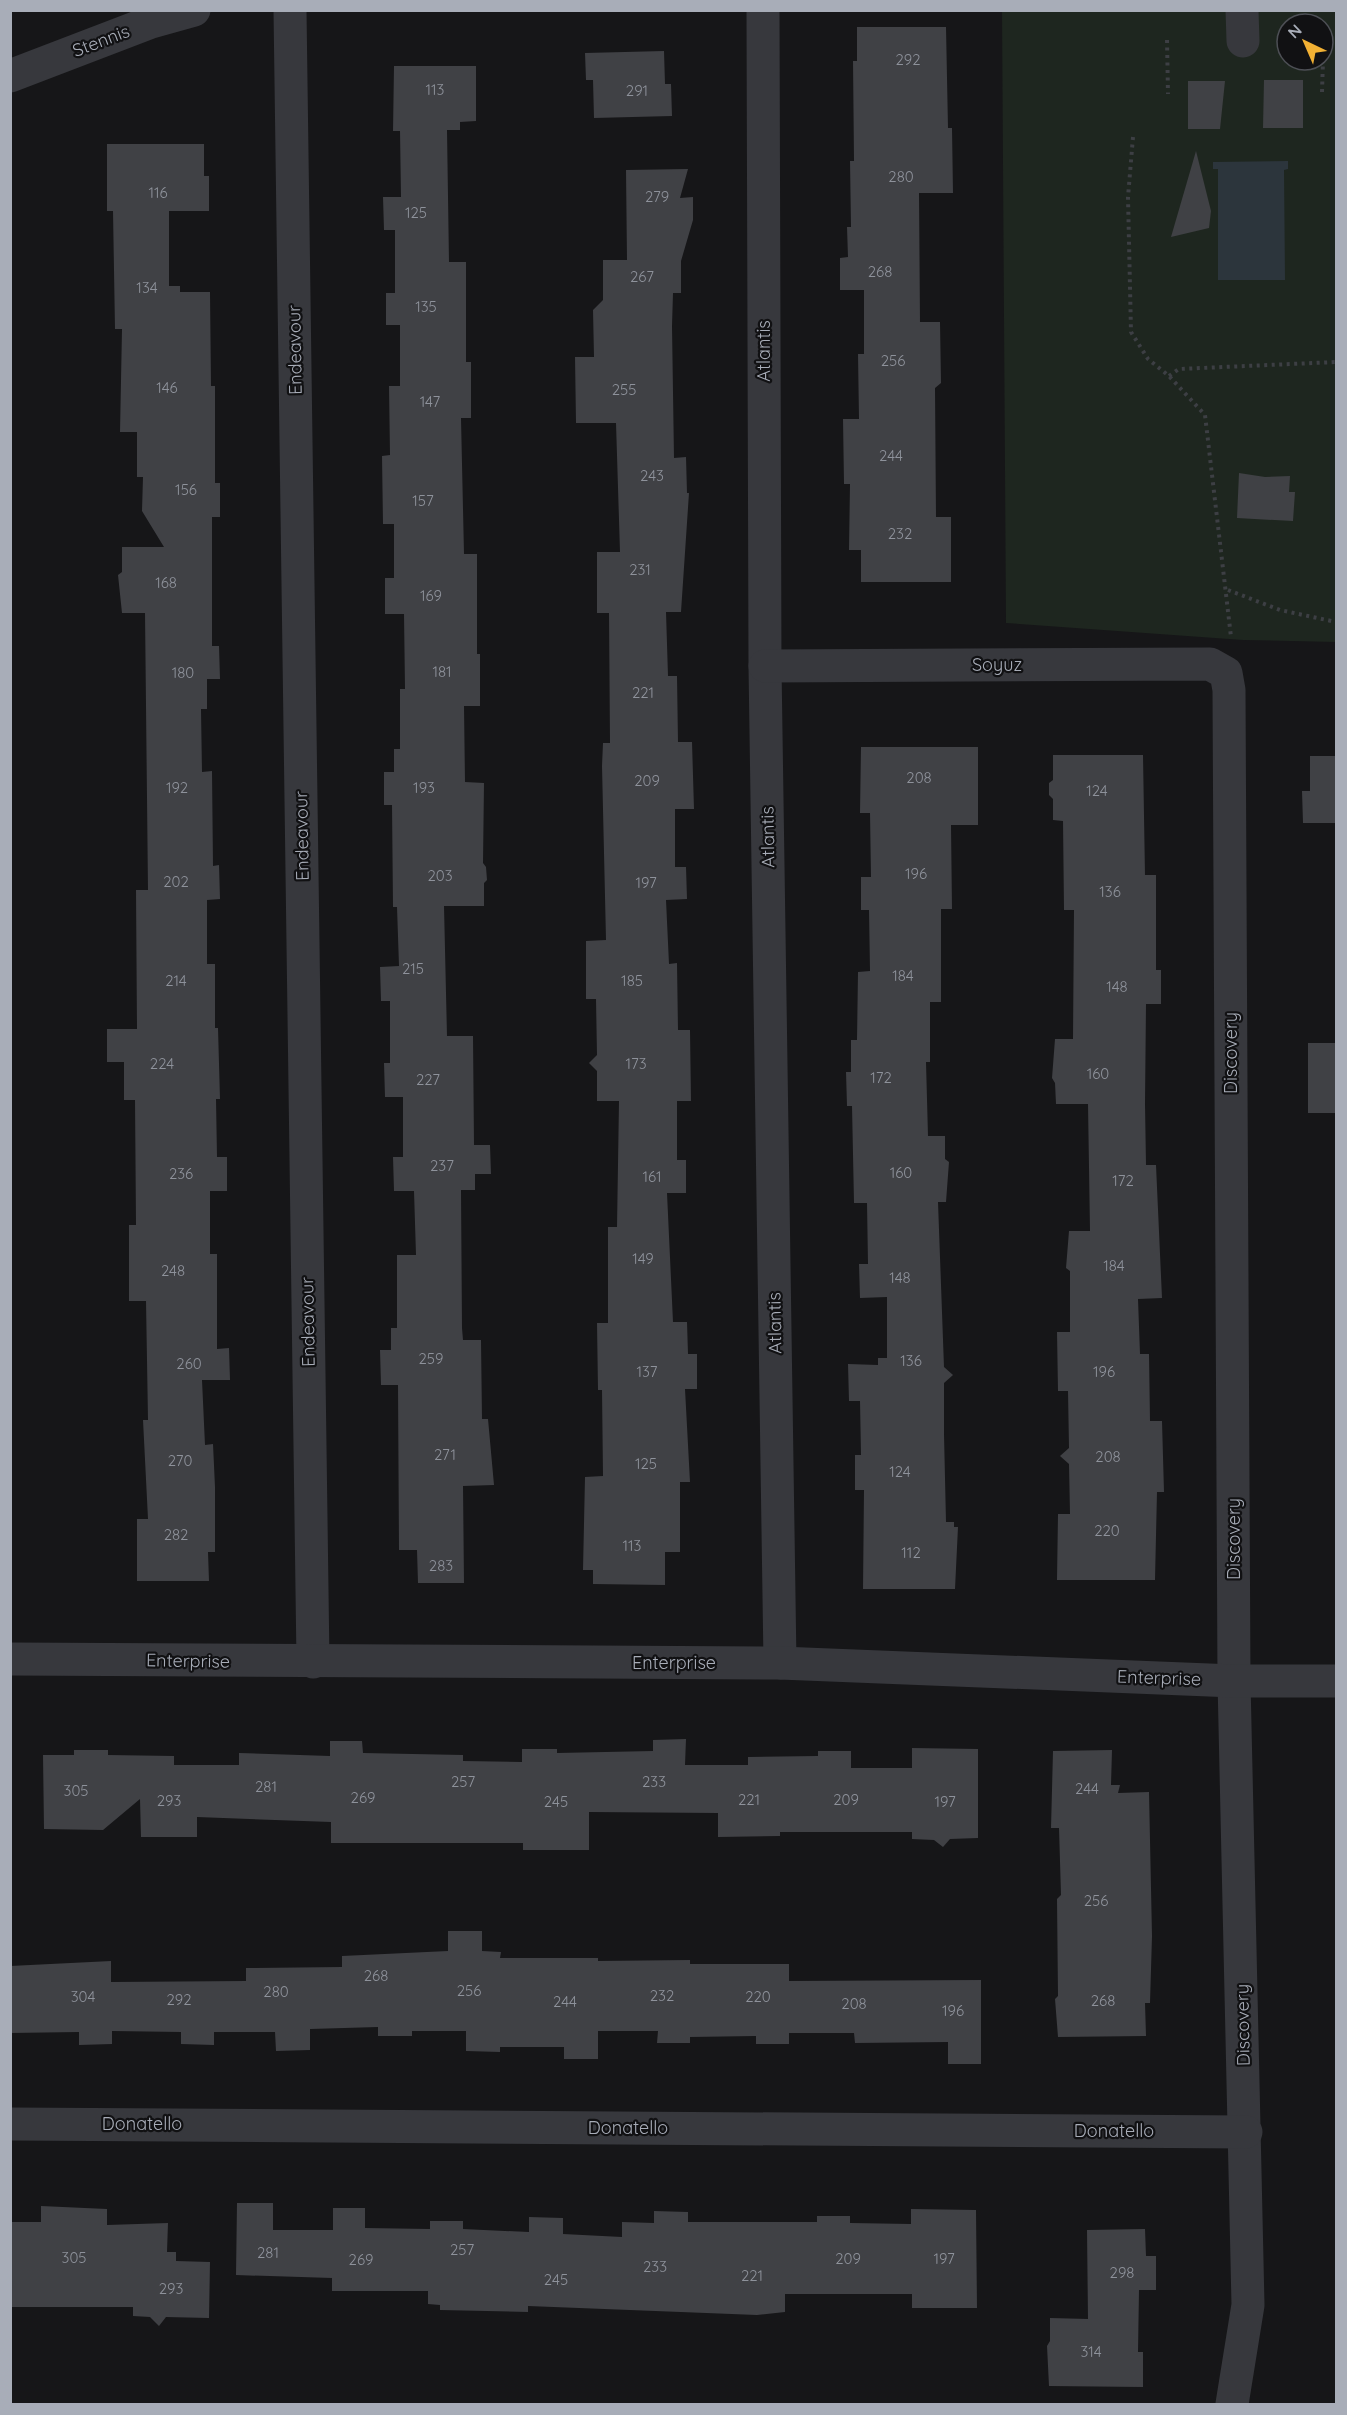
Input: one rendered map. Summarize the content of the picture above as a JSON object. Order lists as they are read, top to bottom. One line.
{"streets":{"street":["Stennis","Endeavour","Atlantis","Soyuz","Discovery","Enterprise","Donatello"]},"crossings":[["Endeavour","Enterprise"],["Atlantis","Soyuz"],["Atlantis","Enterprise"],["Soyuz","Discovery"],["Discovery","Enterprise"],["Discovery","Donatello"]],"house_numbers":["292","113","291","280","116","279","125","268","267","134","135","256","146","255","147","244","243","156","157","232","231","168","169","181","180","221","208","209","192","193","124","196","203","202","197","136","215","184","214","185","148","224","173","160","172","227","237","160","236","161","172","149","184","248","148","259","136","260","137","196","271","208","270","125","124","220","282","113","112","283","257","233","281","244","305","269","221","209","293","245","197","256","268","256","280","232","304","220","292","268","244","208","196","257","281","305","209","197","269","233","298","221","245","293","314"],"north":"top left"}
